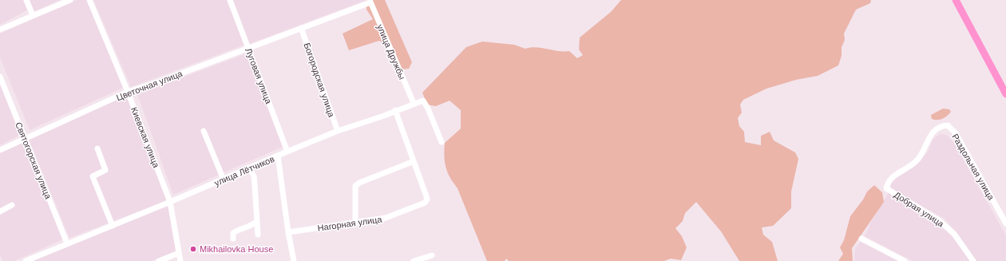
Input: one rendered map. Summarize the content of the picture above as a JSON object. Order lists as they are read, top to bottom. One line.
{"streets":{"street":["улица Дружбы","Луговая улица","Богородская улица","Цветочная улица","Киевская улица","Святогорская улица","Раздольная улица","улица Лётчиков","Добрая улица","Нагорная улица"]},"crossings":[["улица Дружбы","Цветочная улица"],["улица Дружбы","улица Лётчиков"],["Луговая улица","Цветочная улица"],["Луговая улица","улица Лётчиков"],["Богородская улица","Цветочная улица"],["Богородская улица","улица Лётчиков"],["Цветочная улица","Киевская улица"],["Цветочная улица","Святогорская улица"],["Киевская улица","улица Лётчиков"],["Святогорская улица","улица Лётчиков"],["Раздольная улица","Добрая улица"]],"places":["Mikhailovka House"]}
